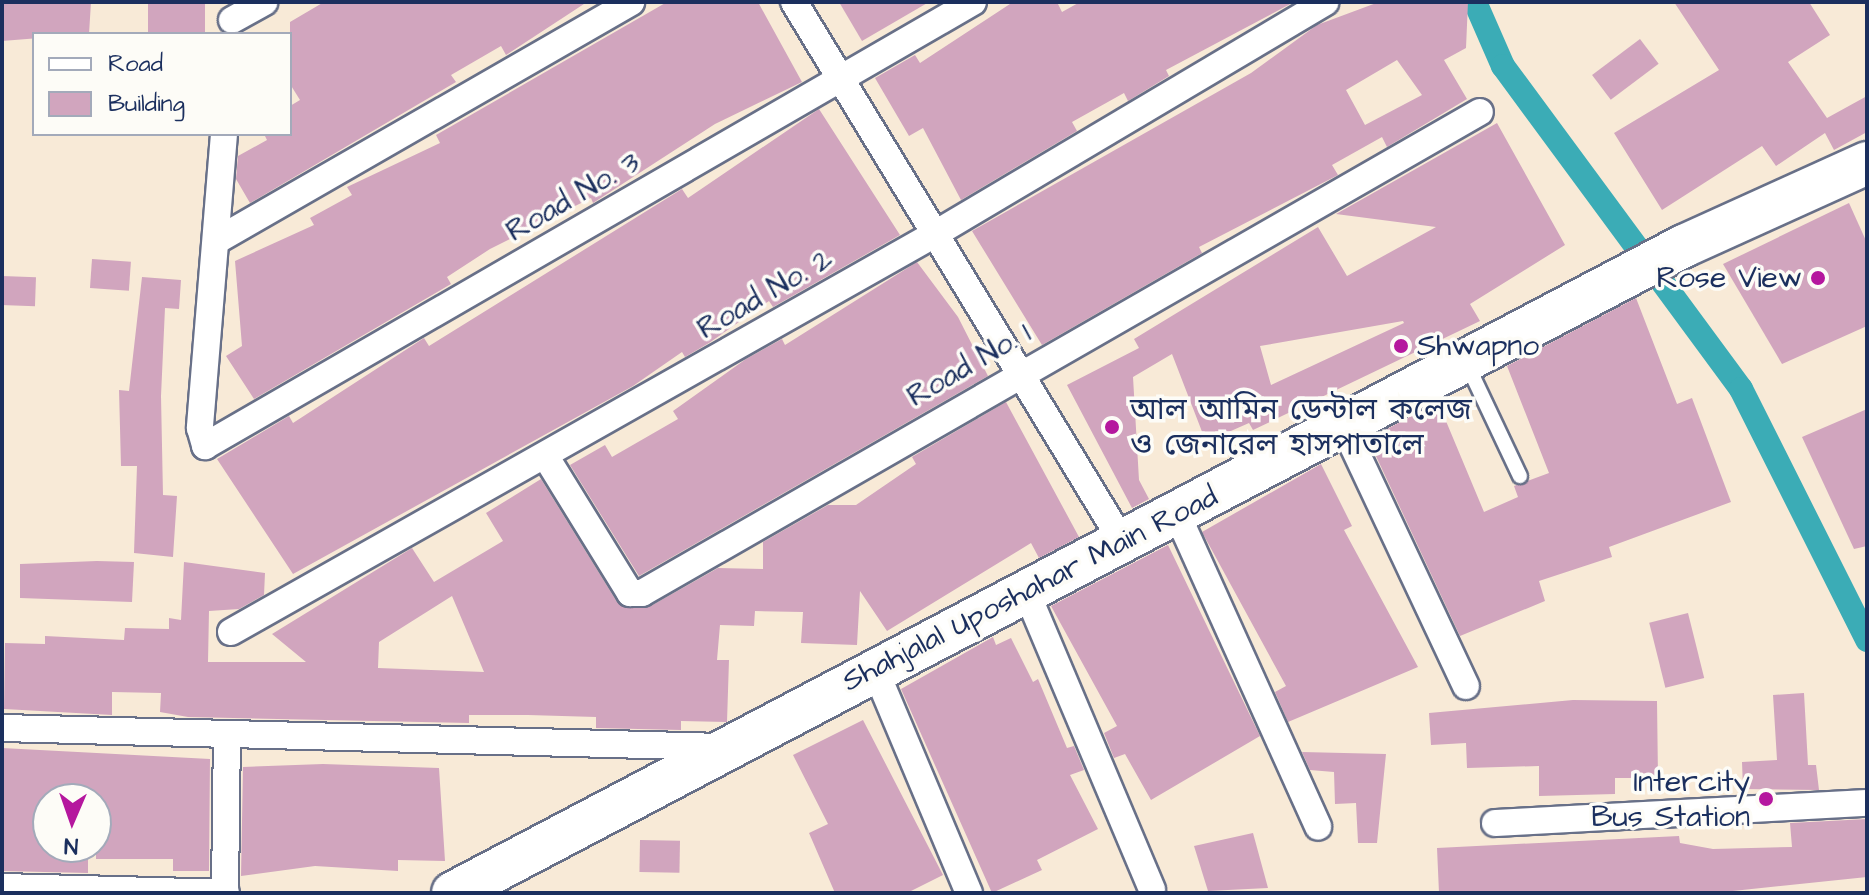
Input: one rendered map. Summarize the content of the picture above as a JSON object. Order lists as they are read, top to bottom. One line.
{"streets":{"main road":["Shahjalal Uposhahar Main Road"],"street":["Road No. 3","Road No. 2","Road No. 1"]},"crossings":[["Road No. 2","Road No. 1"]],"places":["Rose View","Shwapno","আল আমিন ডেন্টাল কলেজ ও জেনারেল হাসপাতালে","Intercity Bus Station"],"legend":["Road","Building"],"north":"bottom"}
